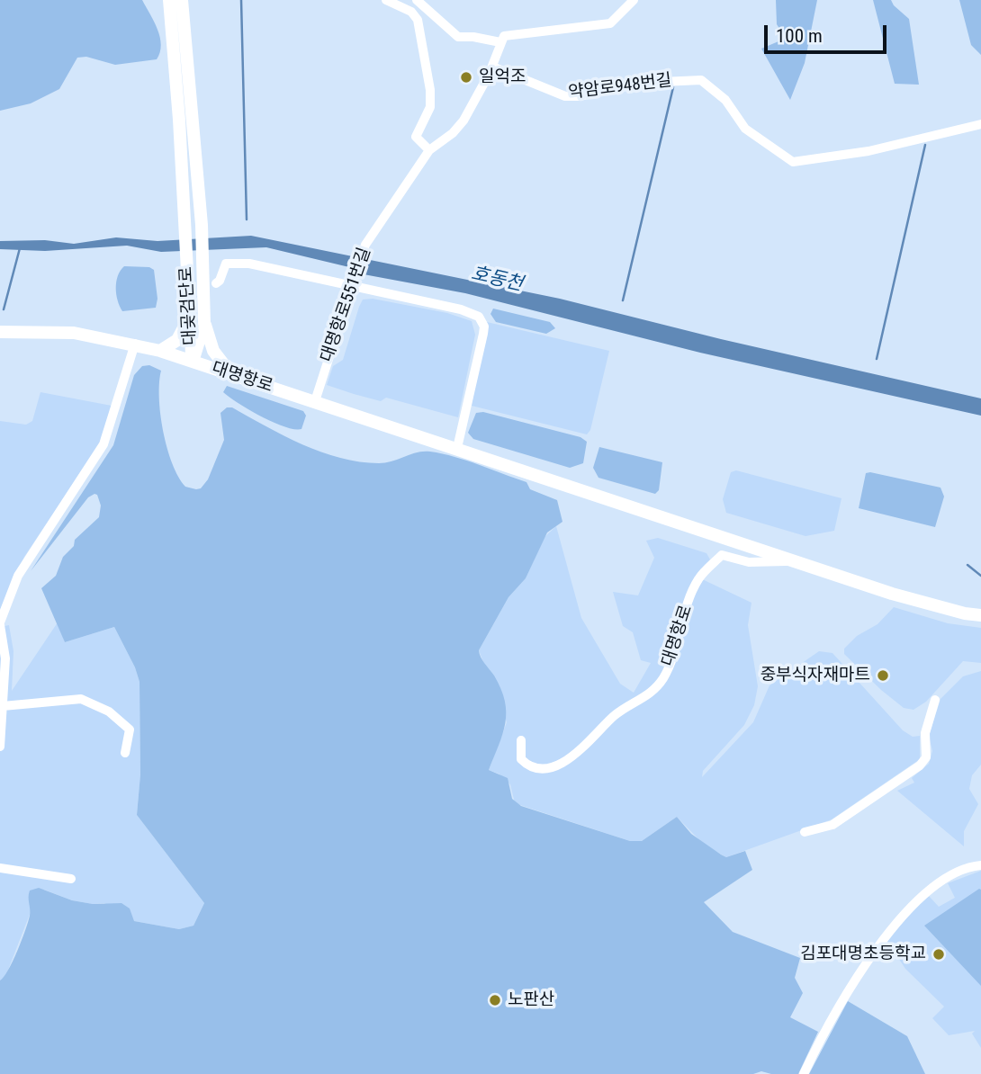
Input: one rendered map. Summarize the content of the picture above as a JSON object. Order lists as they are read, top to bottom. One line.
{"streets":{"main road":["대곶검단로","대명항로"],"street":["약암로948번길","대명항로551번길"]},"crossings":[["약암로948번길","대명항로551번길"],["대명항로551번길","대명항로"],["대곶검단로","대명항로"]],"water":["호동천"],"places":["일억조","중부식자재마트","김포대명초등학교","노판산"],"scale_bar":"100 m"}
